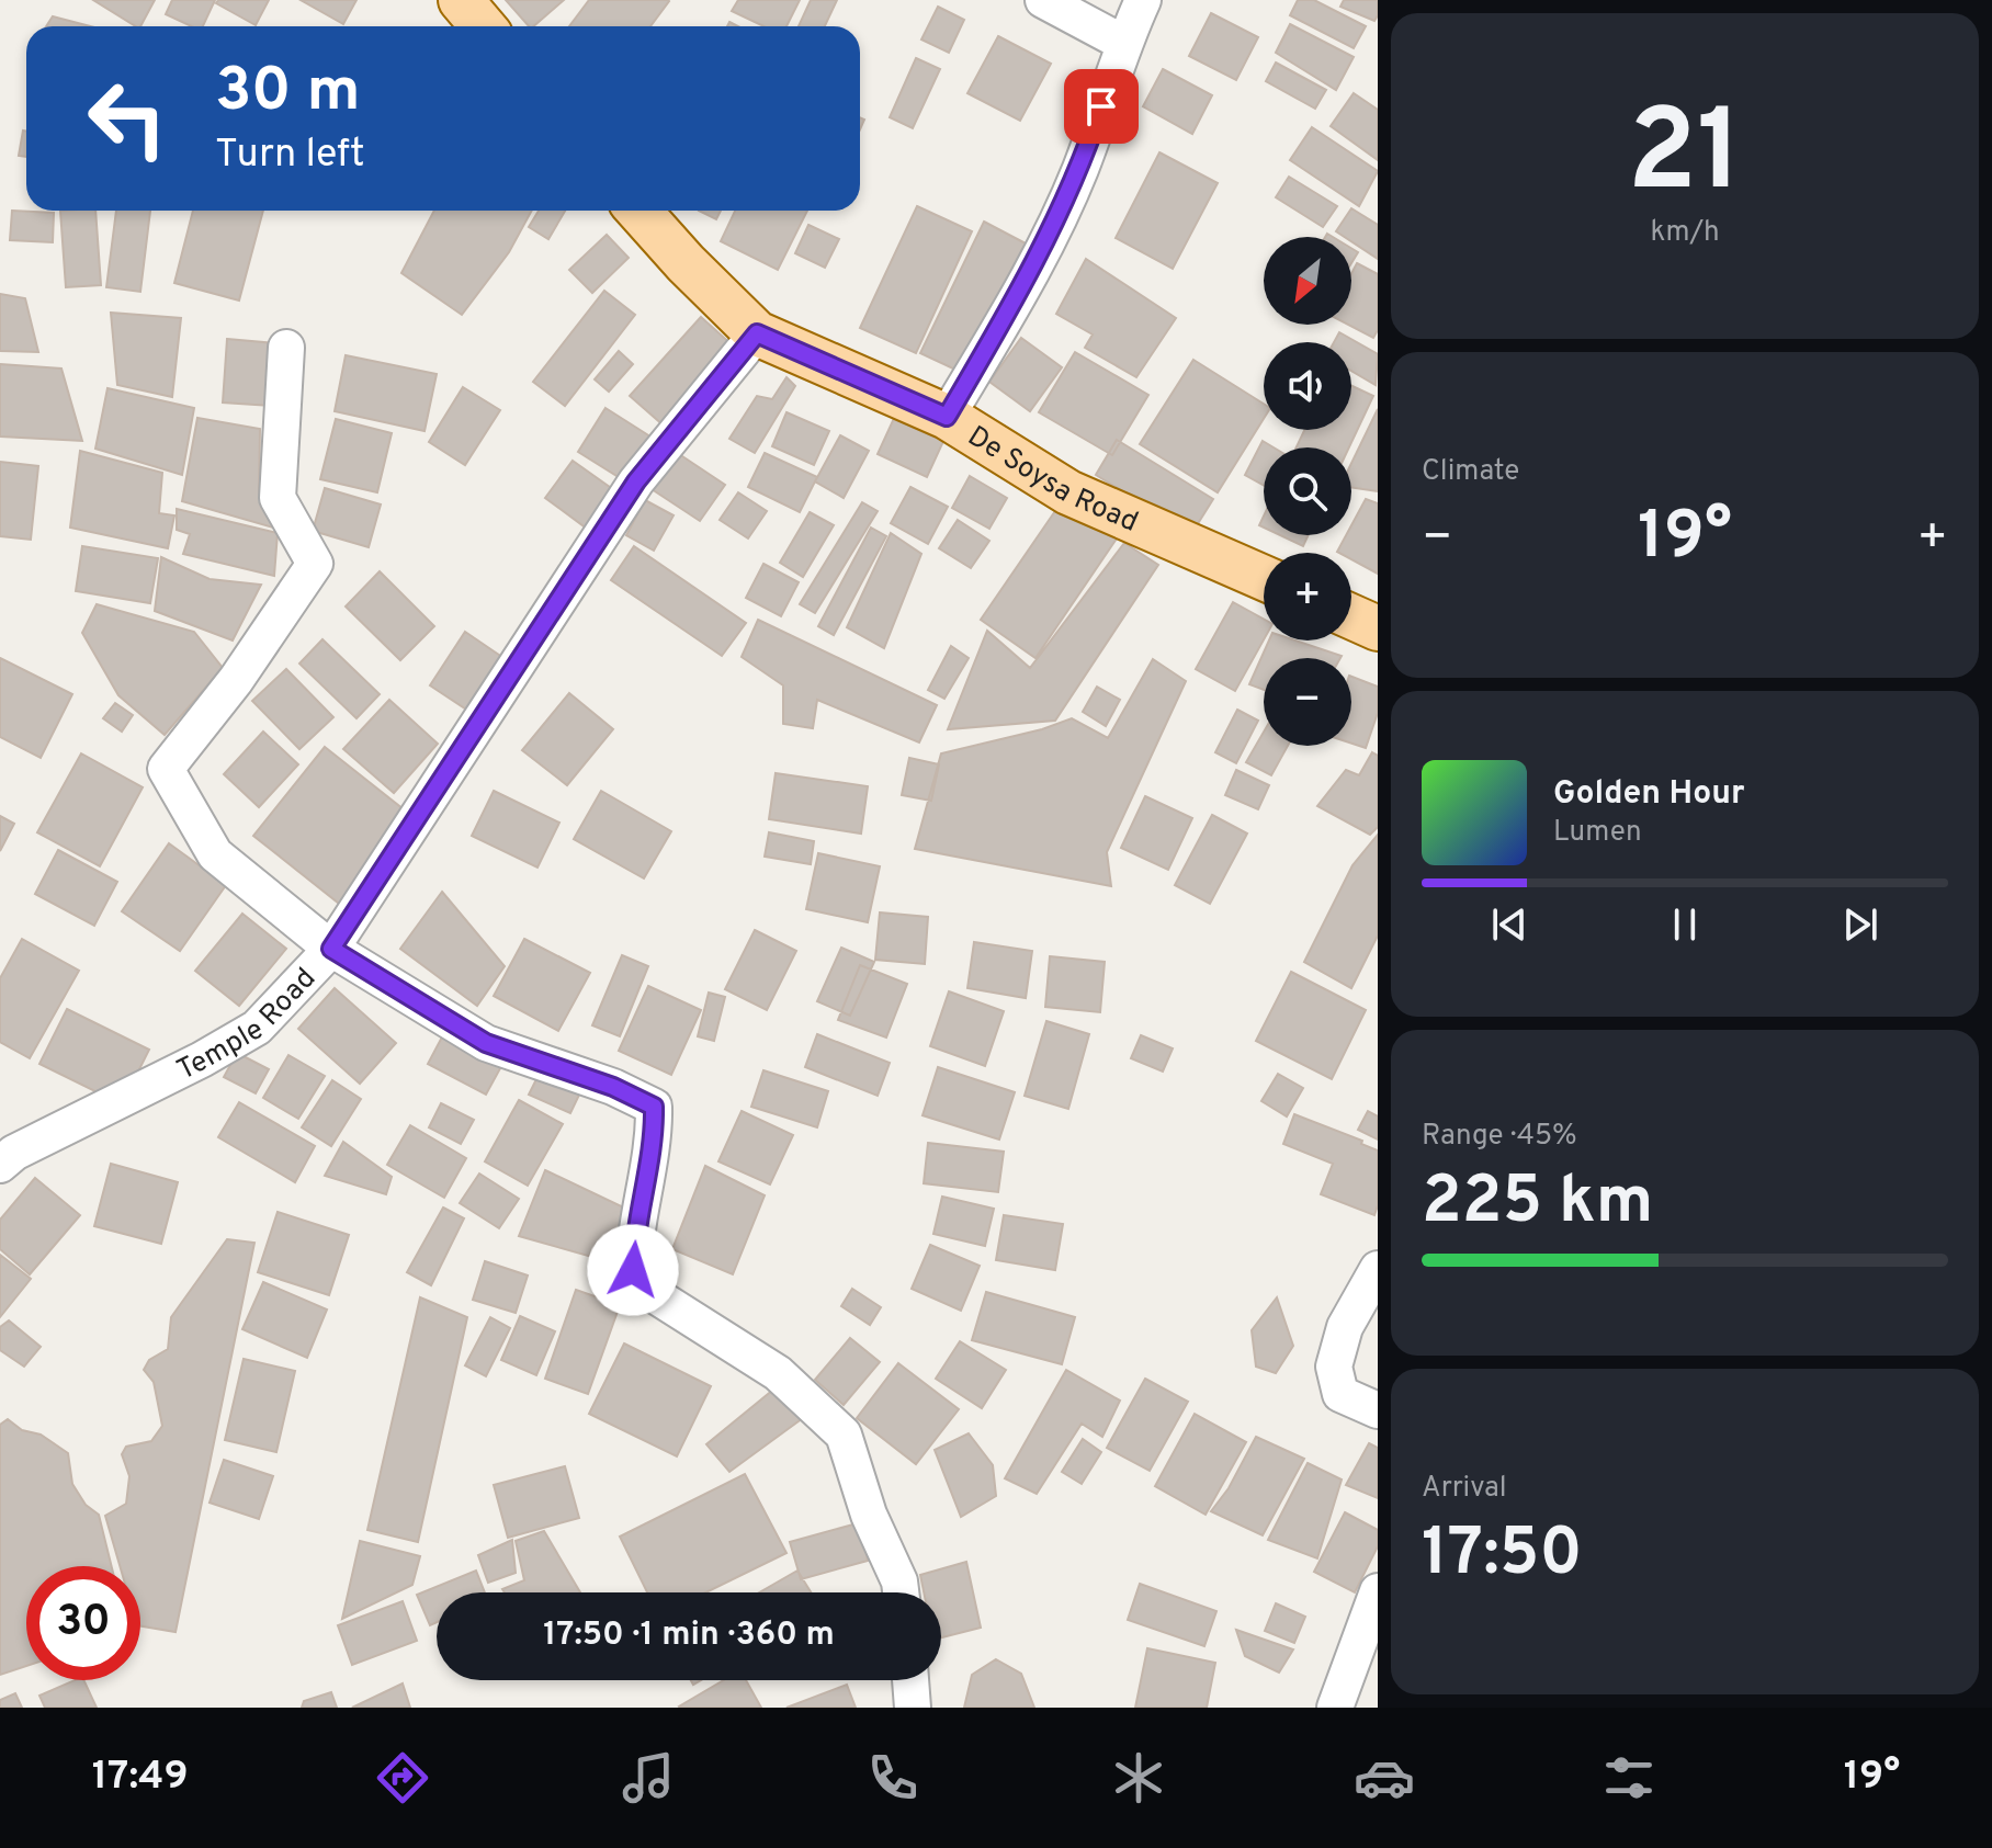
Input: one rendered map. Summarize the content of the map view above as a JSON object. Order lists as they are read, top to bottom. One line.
{"streets":{"main road":["De Soysa Road"],"street":["Temple Road"]},"crossings":[["De Soysa Road","Temple Road"]],"north":"bottom left","page":{"tile":[["21","km/h"],"Climate",["Range · 45%","225 km"],["Arrival","17:50"]],"turn":["30 m","Turn left"],"map_buttons":["+","−"],"heat":["−","19°","+"],"song":["Golden Hour","Lumen"],"limit":"30","trip":"17:50 · 1 min · 360 m","tabs":["17:49","19°"]}}
